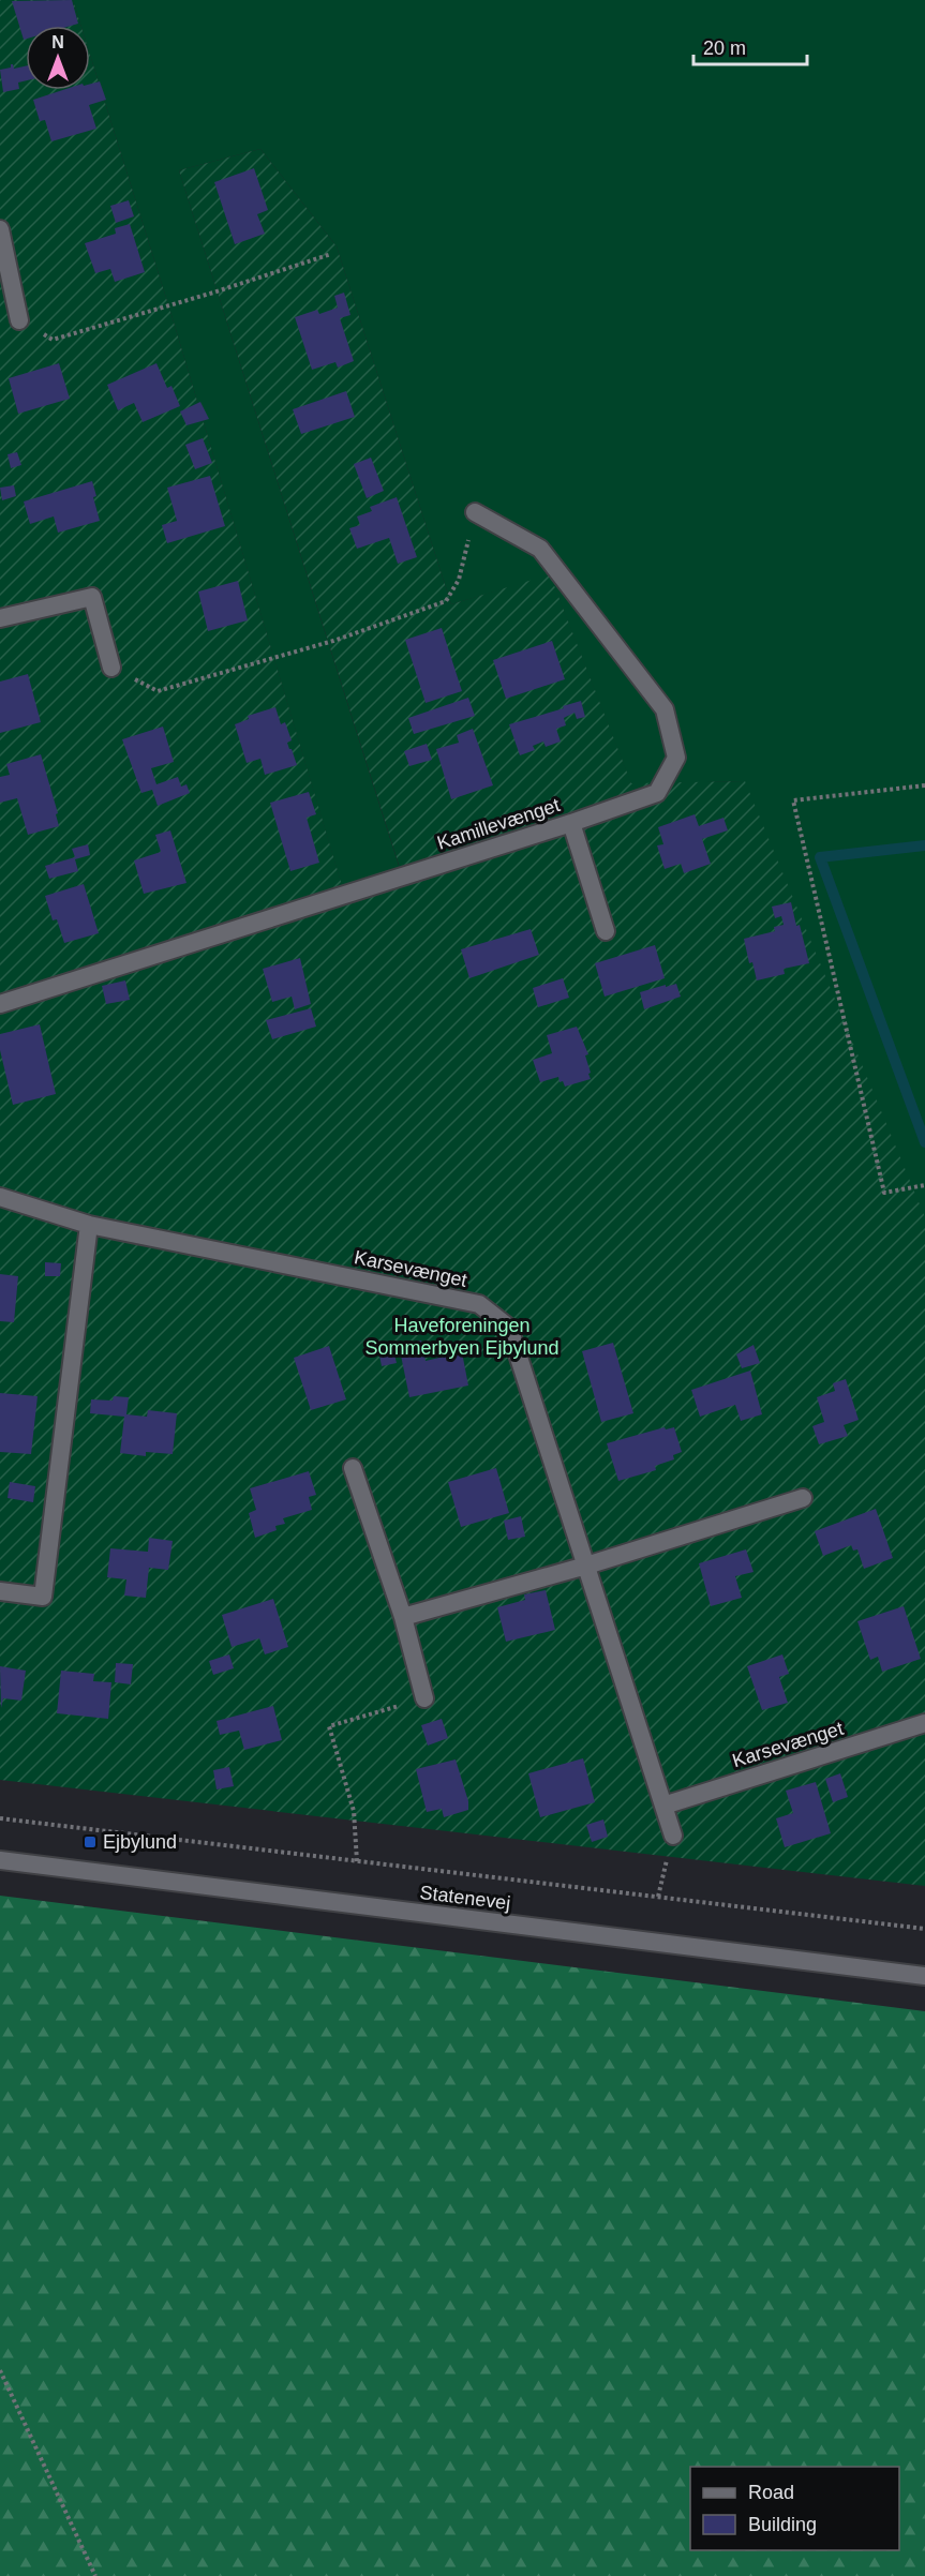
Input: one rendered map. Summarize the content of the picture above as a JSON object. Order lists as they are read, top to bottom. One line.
{"streets":{"street":["Kamillevænget","Karsevænget","Statenevej"]},"parks":["Haveforeningen Sommerbyen Ejbylund"],"places":{"transit":["Ejbylund"]},"legend":["Road","Building"],"scale_bar":"20 m","north":"top"}
